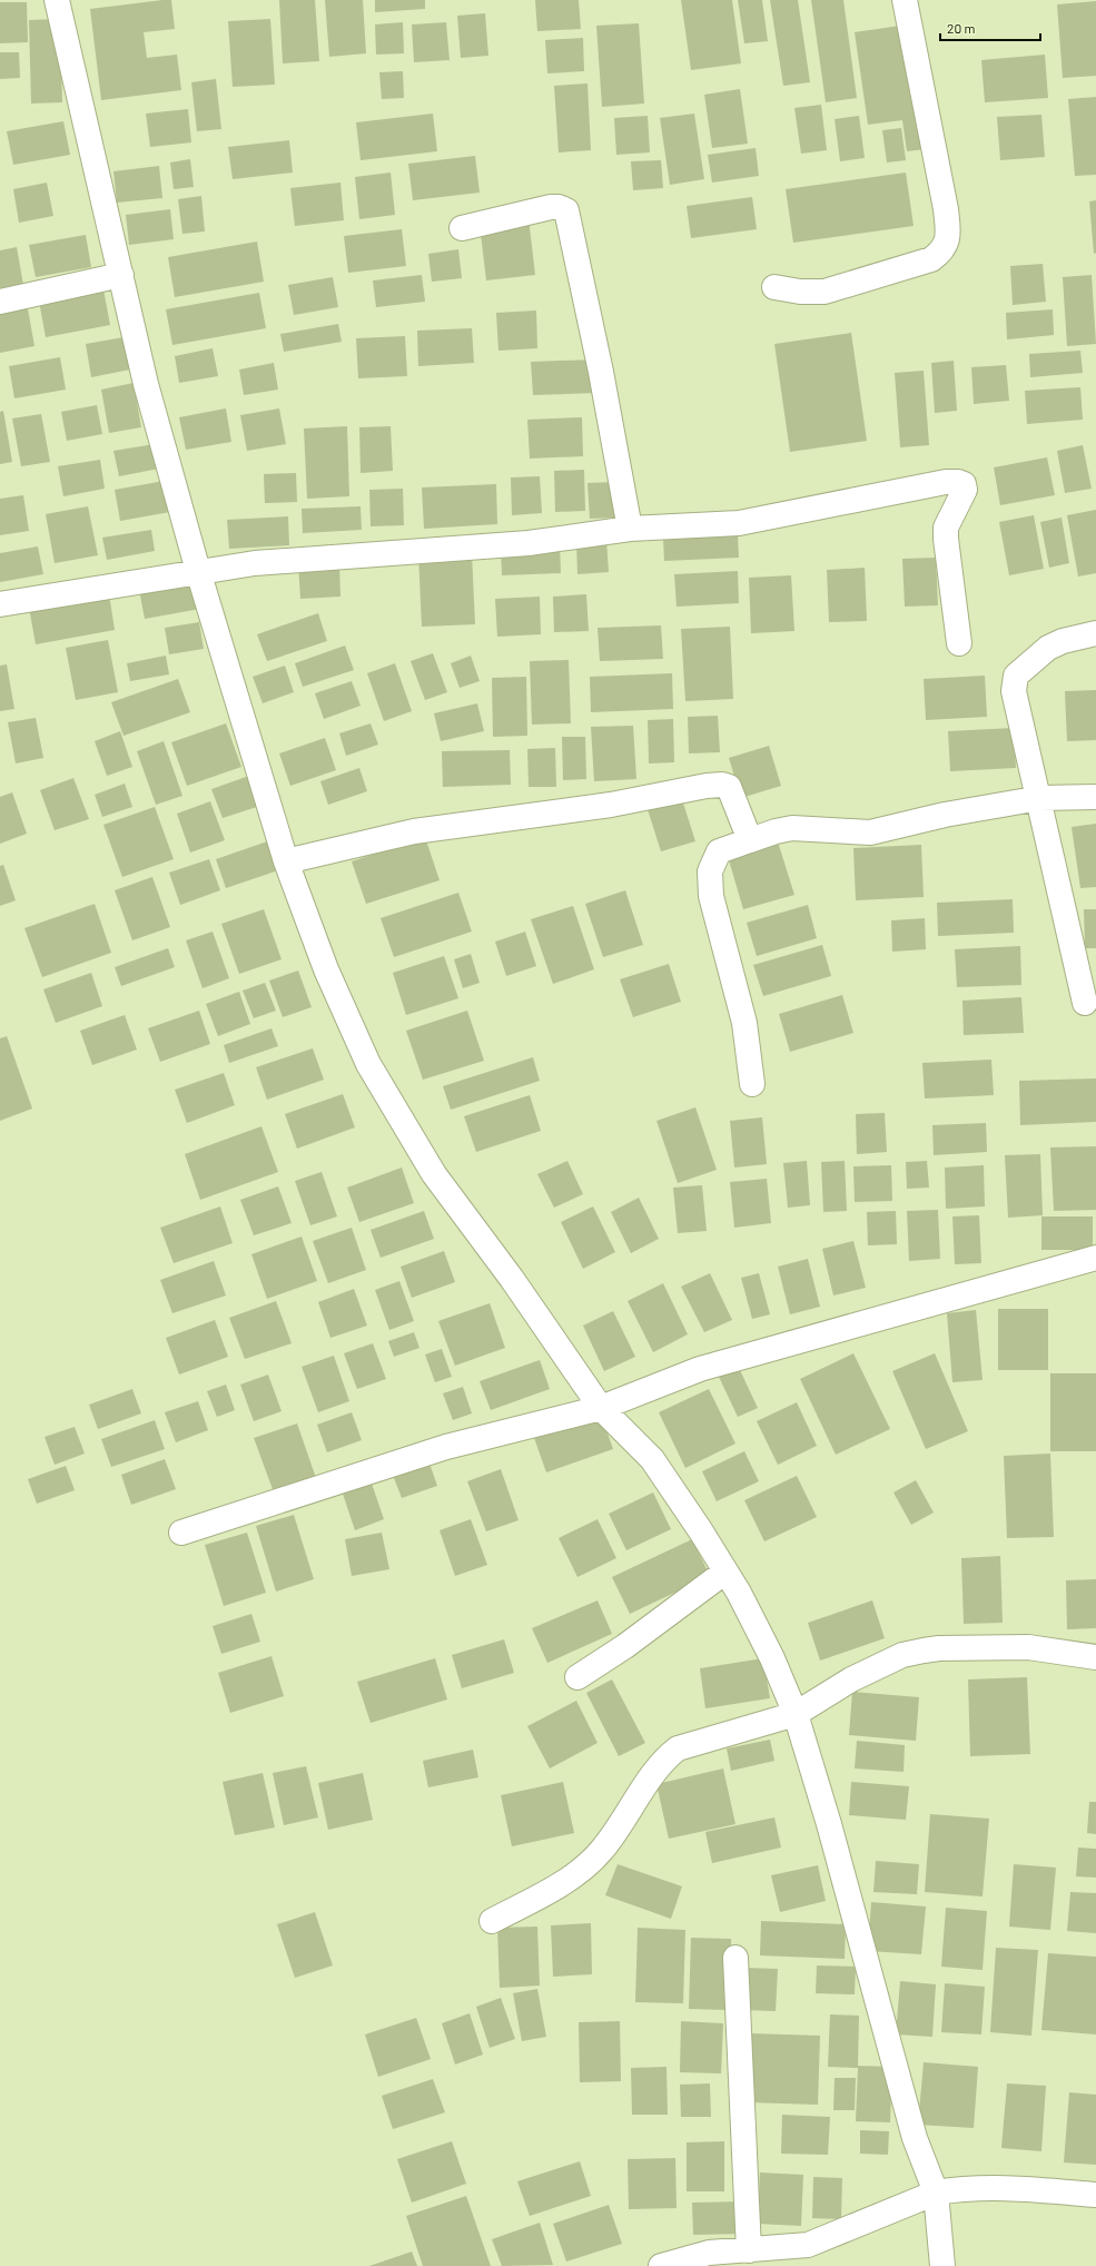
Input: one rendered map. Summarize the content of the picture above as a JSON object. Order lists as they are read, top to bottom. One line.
{"scale_bar":"20 m"}
